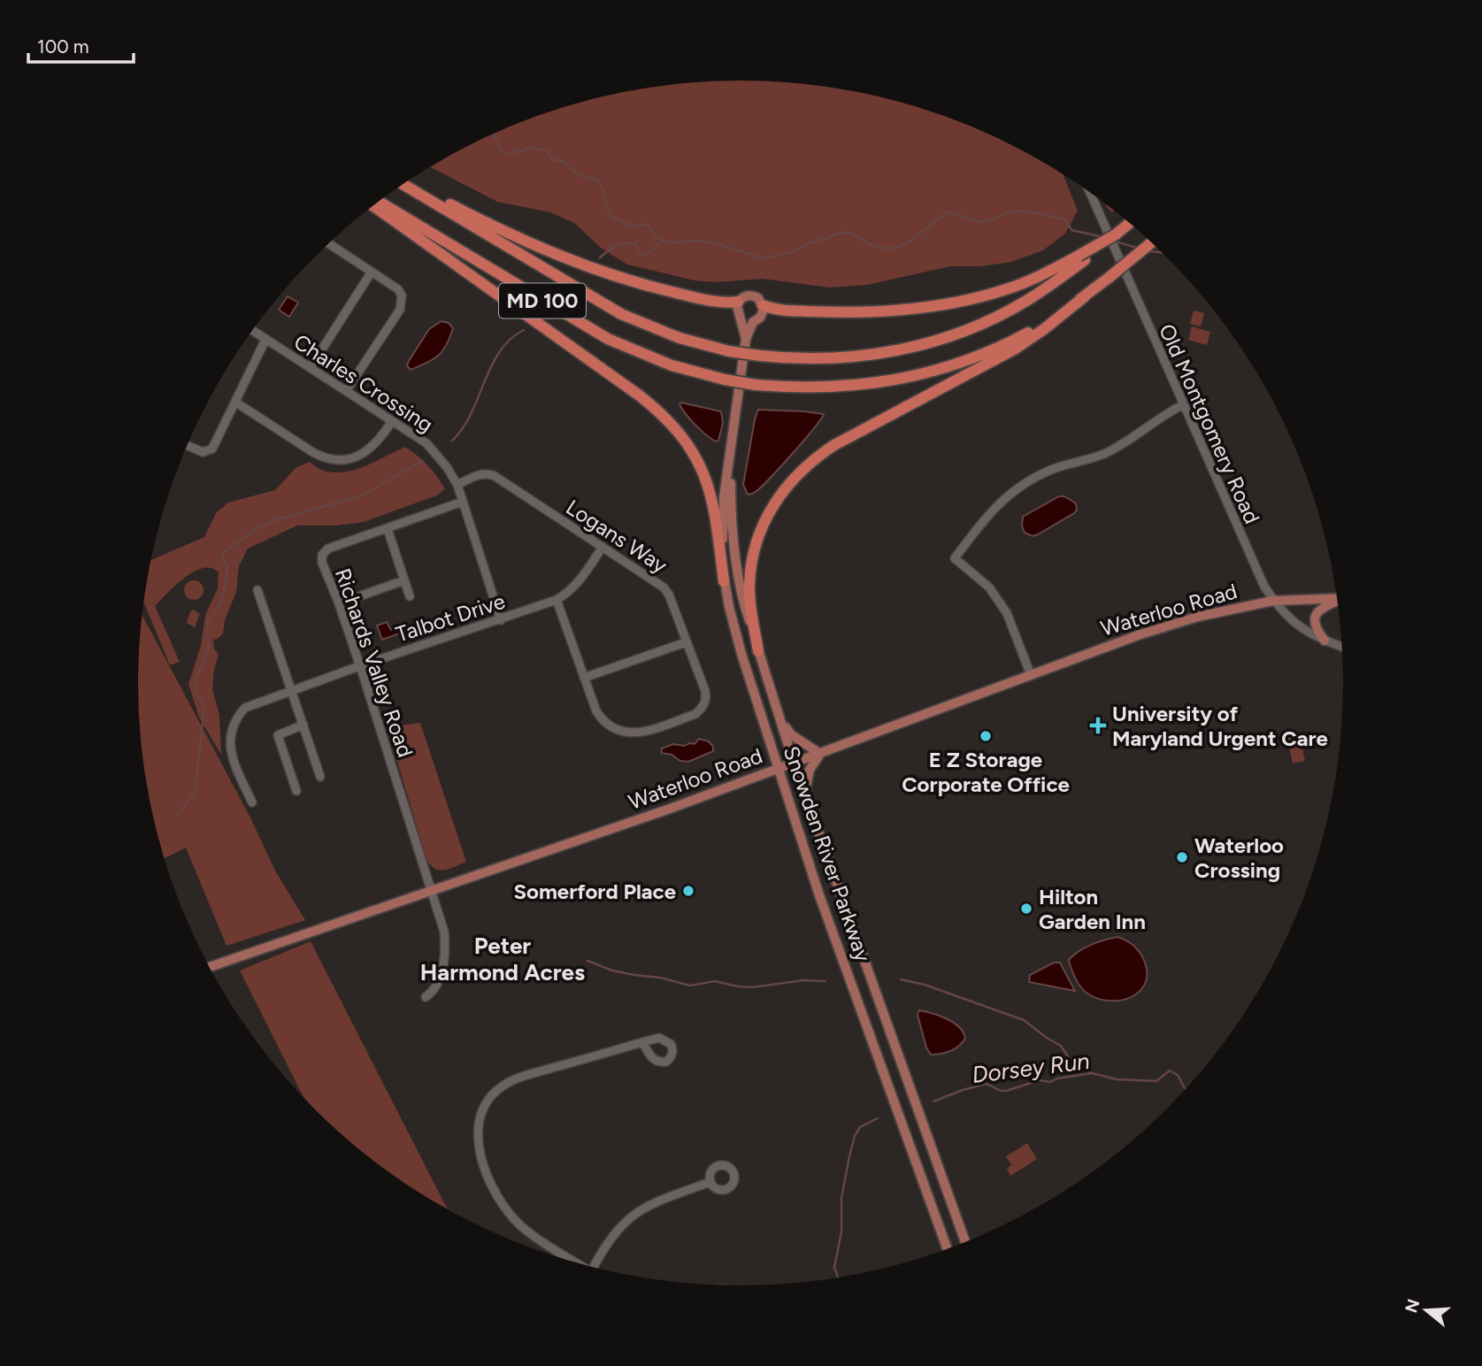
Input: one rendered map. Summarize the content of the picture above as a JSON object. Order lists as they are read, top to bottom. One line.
{"streets":{"highway":["MD 100"],"main road":["Waterloo Road","Snowden River Parkway"],"street":["Charles Crossing","Old Montgomery Road","Logans Way","Talbot Drive","Richards Valley Road"]},"crossings":[["Charles Crossing","Logans Way"],["Charles Crossing","Talbot Drive"],["Charles Crossing","Richards Valley Road"],["Old Montgomery Road","Waterloo Road"],["Logans Way","Talbot Drive"],["Waterloo Road","Richards Valley Road"],["Waterloo Road","Snowden River Parkway"],["Talbot Drive","Richards Valley Road"]],"districts":["Peter Harmond Acres"],"water":["Dorsey Run"],"places":{"health":["University of Maryland Urgent Care"],"other":["E Z Storage Corporate Office","Waterloo Crossing","Somerford Place","Hilton Garden Inn"]},"scale_bar":"100 m","north":"left"}
